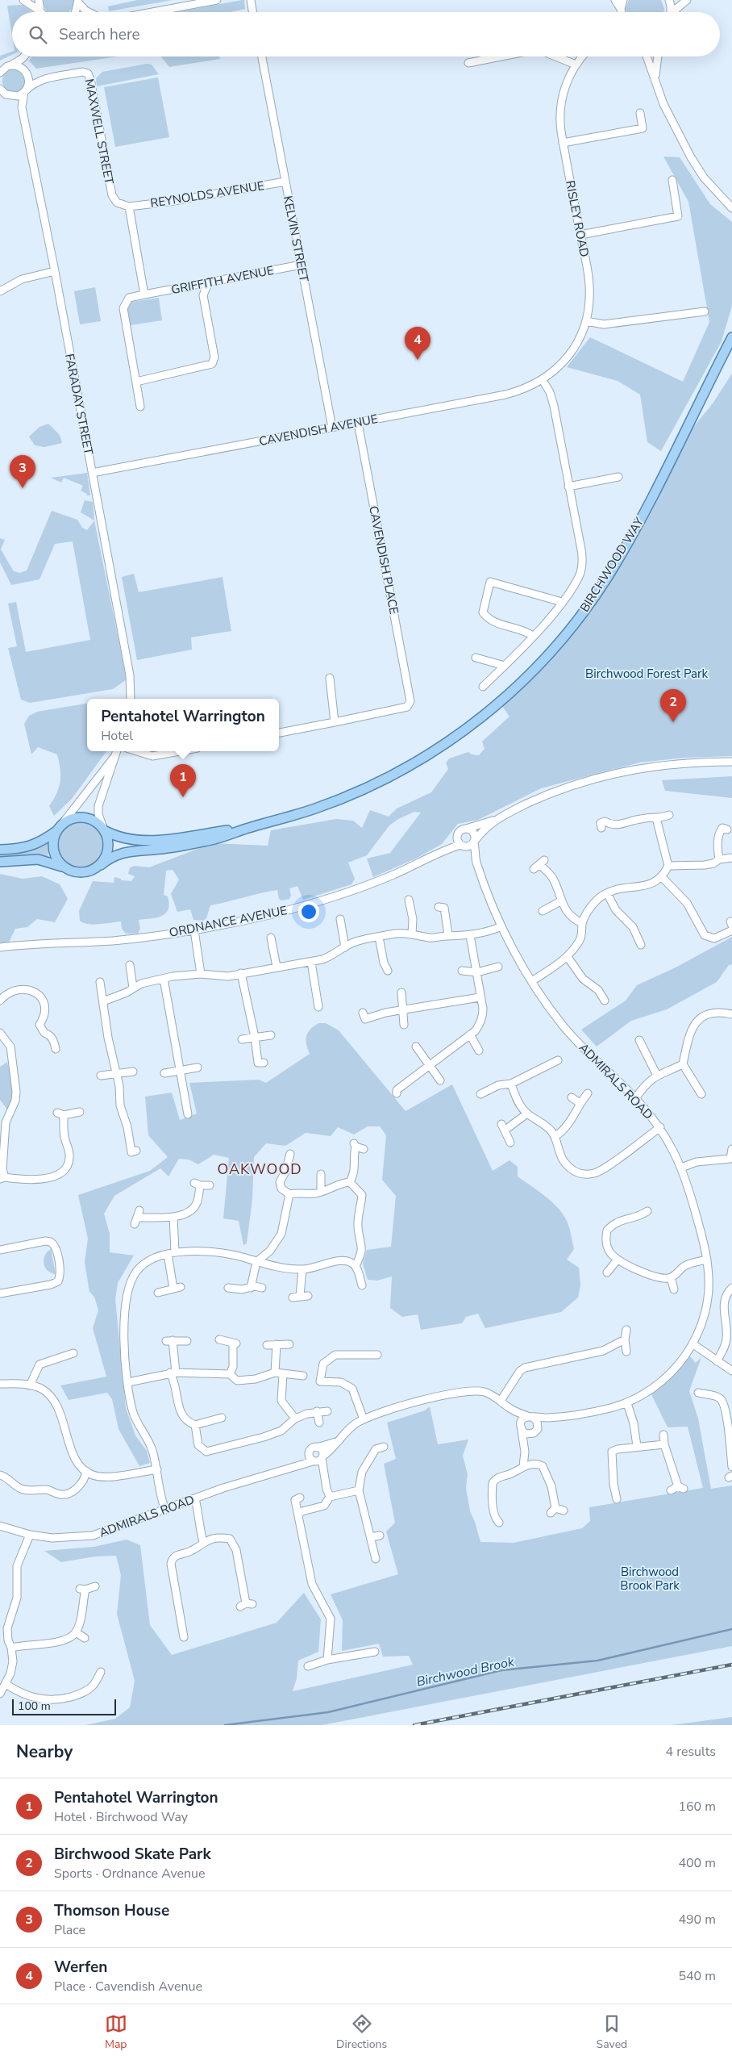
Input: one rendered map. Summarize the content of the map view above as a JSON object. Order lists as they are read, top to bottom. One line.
{"streets":{"main road":["BIRCHWOOD WAY"],"street":["MAXWELL STREET","REYNOLDS AVENUE","RISLEY ROAD","KELVIN STREET","GRIFFITH AVENUE","FARADAY STREET","CAVENDISH AVENUE","CAVENDISH PLACE","ORDNANCE AVENUE","ADMIRALS ROAD"]},"crossings":[["MAXWELL STREET","REYNOLDS AVENUE"],["MAXWELL STREET","FARADAY STREET"],["REYNOLDS AVENUE","KELVIN STREET"],["RISLEY ROAD","CAVENDISH AVENUE"],["KELVIN STREET","GRIFFITH AVENUE"],["KELVIN STREET","CAVENDISH AVENUE"],["FARADAY STREET","CAVENDISH AVENUE"],["CAVENDISH AVENUE","CAVENDISH PLACE"],["ORDNANCE AVENUE","ADMIRALS ROAD"]],"districts":["OAKWOOD"],"water":["Birchwood Brook"],"parks":["Birchwood Forest Park","Birchwood Brook Park"],"scale_bar":"100 m","page":{"search":"Search here","pins":["4","3","2","1"],"popup":["Pentahotel Warrington","Hotel"],"scale":"100 m","heading":["Nearby","4 results"],"list":[{"mark":"1","name":"Pentahotel Warrington","note":"Hotel · Birchwood Way","value":"160 m"},{"mark":"2","name":"Birchwood Skate Park","note":"Sports · Ordnance Avenue","value":"400 m"},{"mark":"3","name":"Thomson House","note":"Place","value":"490 m"},{"mark":"4","name":"Werfen","note":"Place · Cavendish Avenue","value":"540 m"}],"nav":["Map","Directions","Saved"]}}
